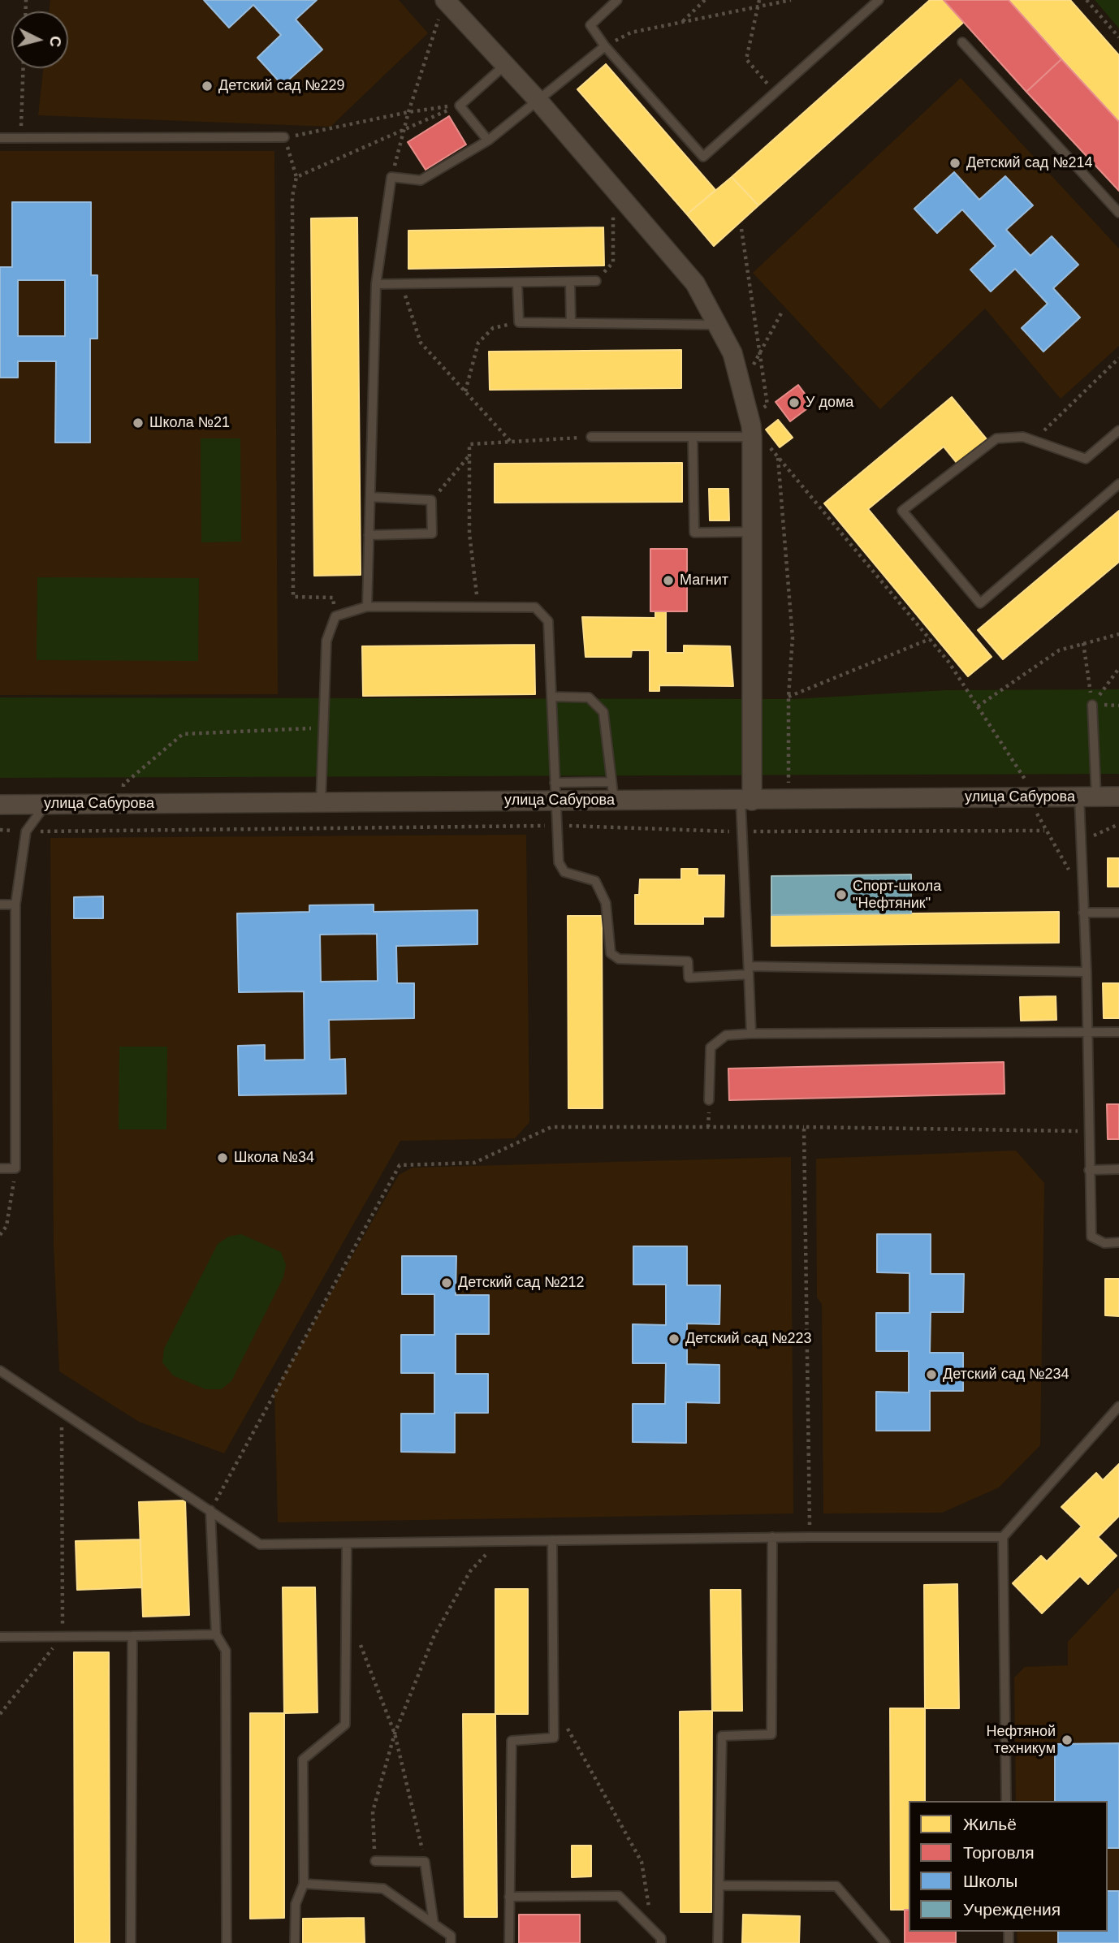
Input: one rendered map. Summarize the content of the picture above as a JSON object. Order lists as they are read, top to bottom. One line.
{"streets":{"street":["улица Сабурова"]},"places":["Детский сад №229","Детский сад №214","У дома","Школа №21","Магнит","Спорт-школа \"Нефтяник\"","Школа №34","Детский сад №212","Детский сад №223","Детский сад №234","Нефтяной техникум"],"legend":["Жильё","Торговля","Школы","Учреждения"],"north":"right"}
